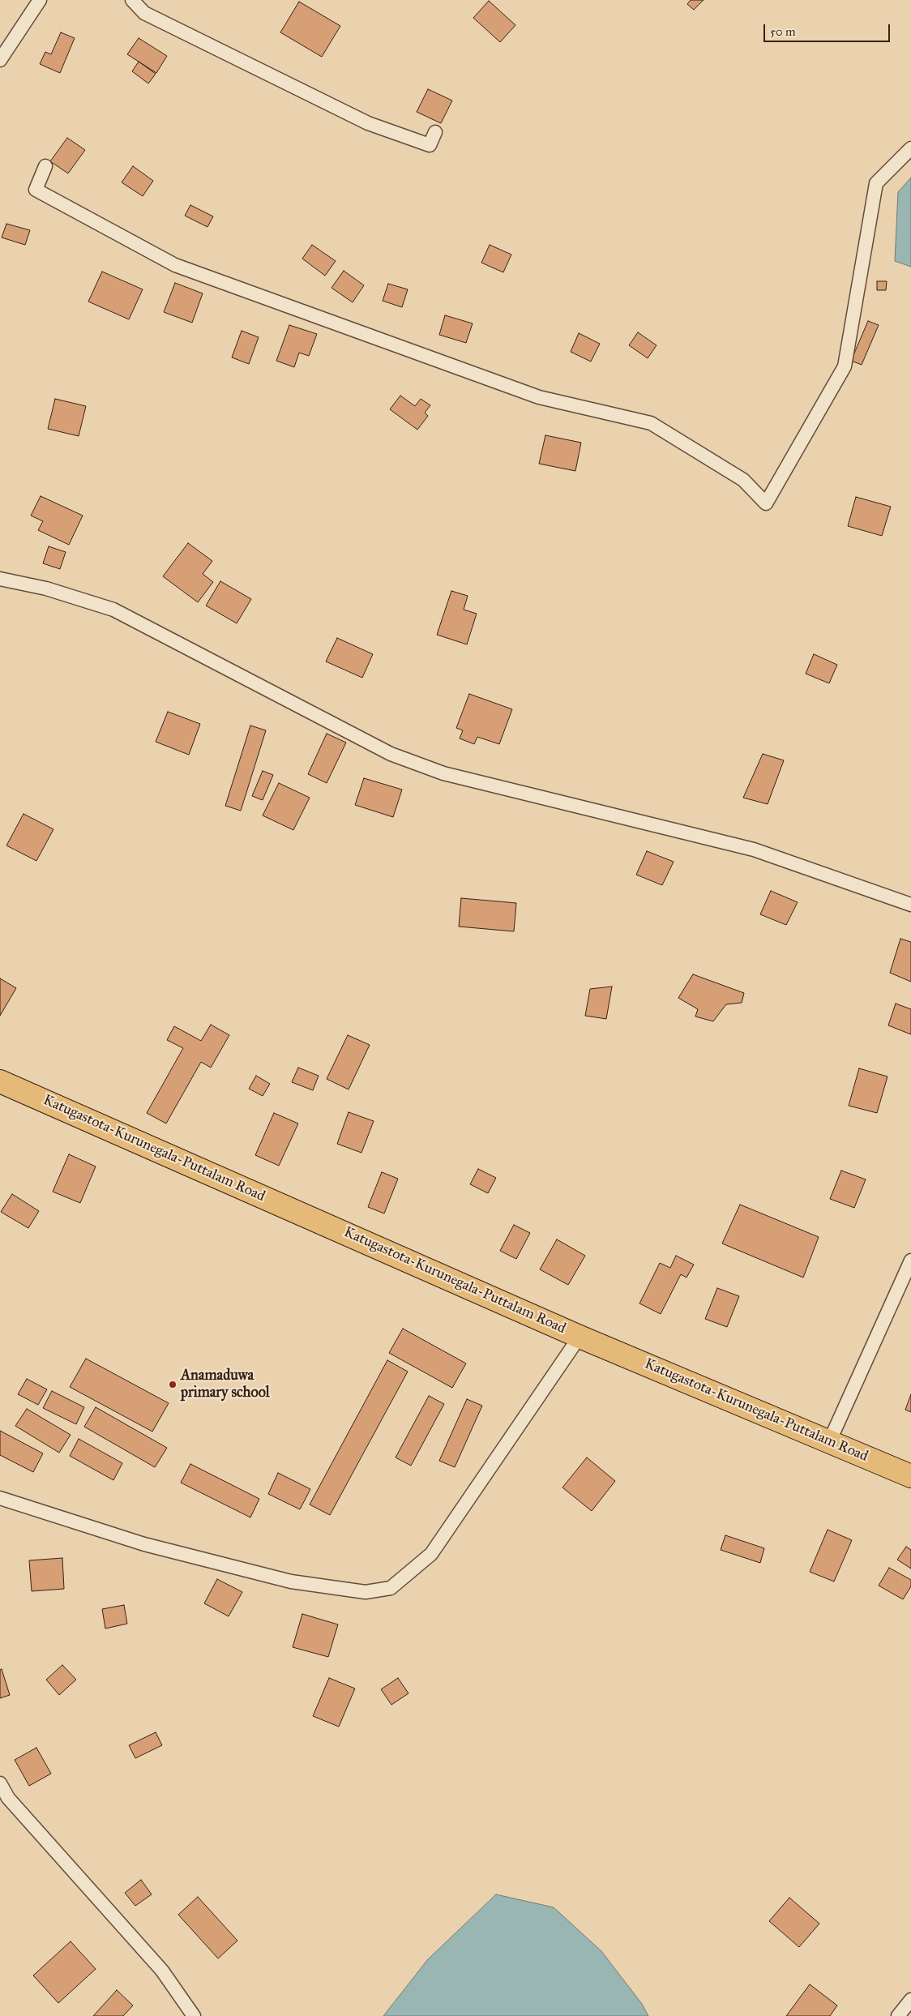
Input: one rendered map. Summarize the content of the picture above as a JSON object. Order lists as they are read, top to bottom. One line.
{"streets":{"highway":["Katugastota-Kurunegala-Puttalam Road"]},"places":["Anamaduwa primary school"],"scale_bar":"50 m"}
